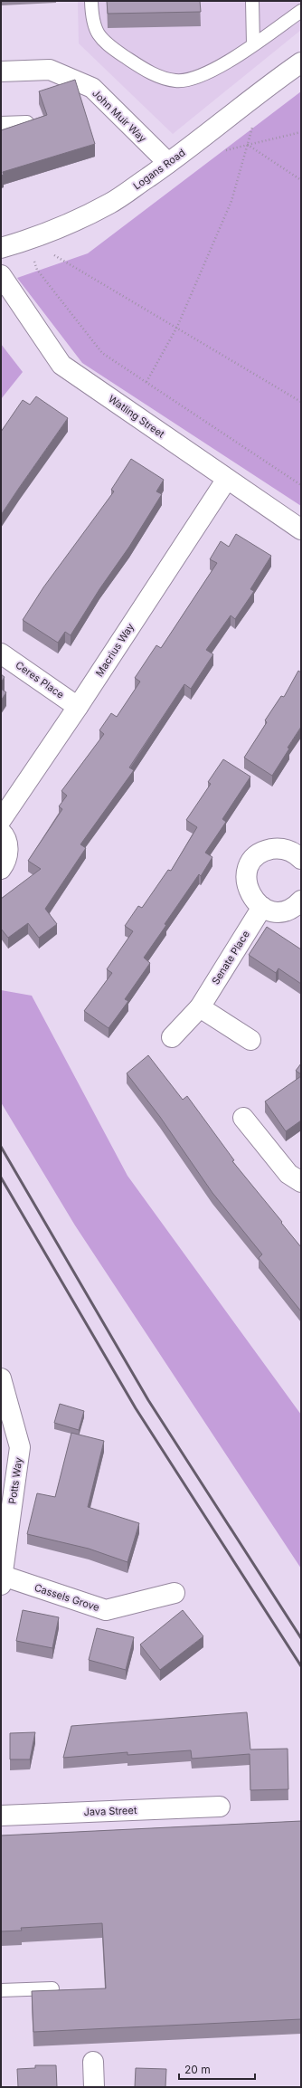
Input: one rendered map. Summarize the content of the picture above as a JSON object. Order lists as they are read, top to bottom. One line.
{"streets":{"street":["John Muir Way","Logans Road","Watling Street","Macrius Way","Ceres Place","Senate Place","Potts Way","Cassels Grove","Java Street"]},"crossings":[["John Muir Way","Logans Road"],["Watling Street","Macrius Way"],["Macrius Way","Ceres Place"],["Potts Way","Cassels Grove"]],"scale_bar":"20 m"}
